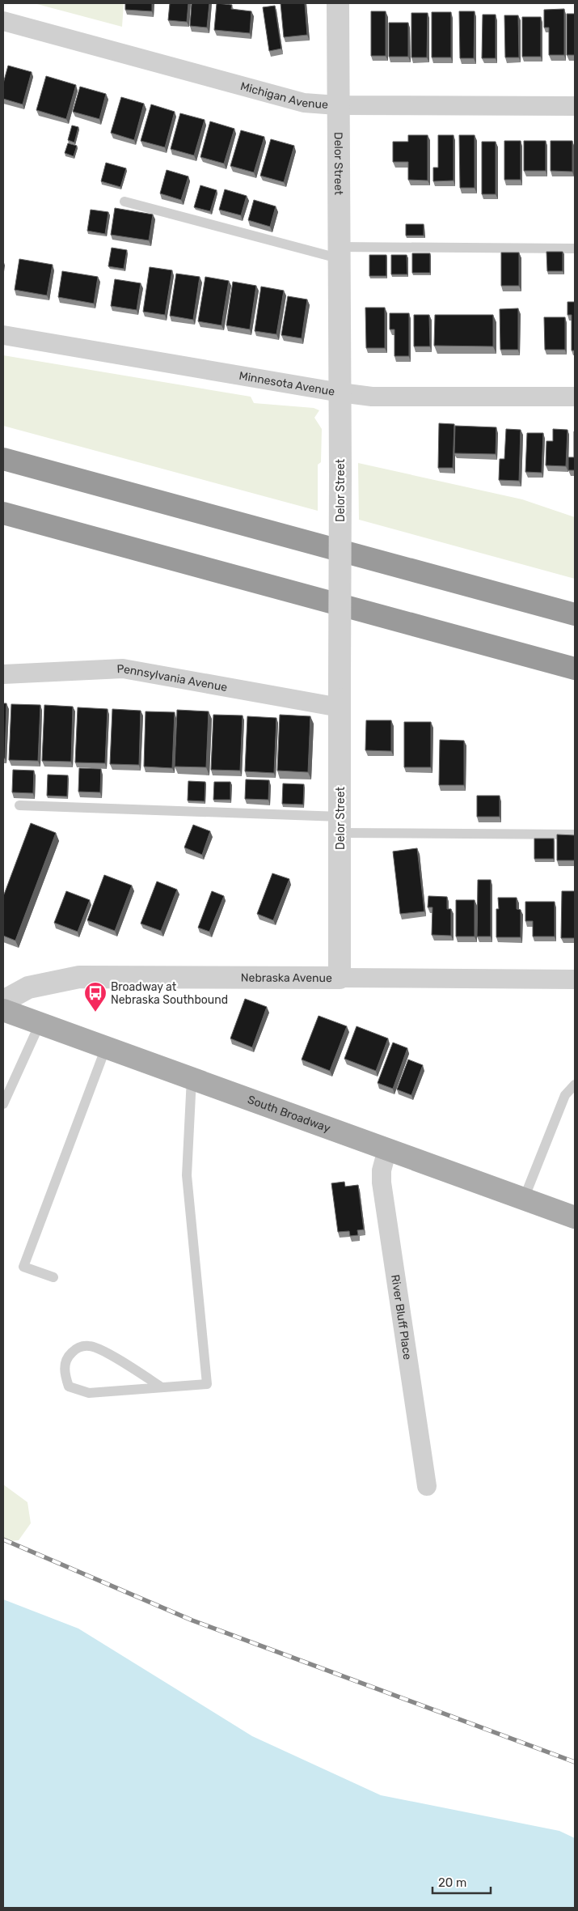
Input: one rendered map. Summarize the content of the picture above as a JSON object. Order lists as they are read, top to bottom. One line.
{"streets":{"main road":["South Broadway"],"street":["Michigan Avenue","Delor Street","Minnesota Avenue","Pennsylvania Avenue","Nebraska Avenue","River Bluff Place"]},"crossings":[["Michigan Avenue","Delor Street"],["Delor Street","Minnesota Avenue"],["Delor Street","Pennsylvania Avenue"],["Delor Street","Nebraska Avenue"],["South Broadway","River Bluff Place"]],"places":{"bus stop":["Broadway at Nebraska Southbound"]},"scale_bar":"20 m"}
